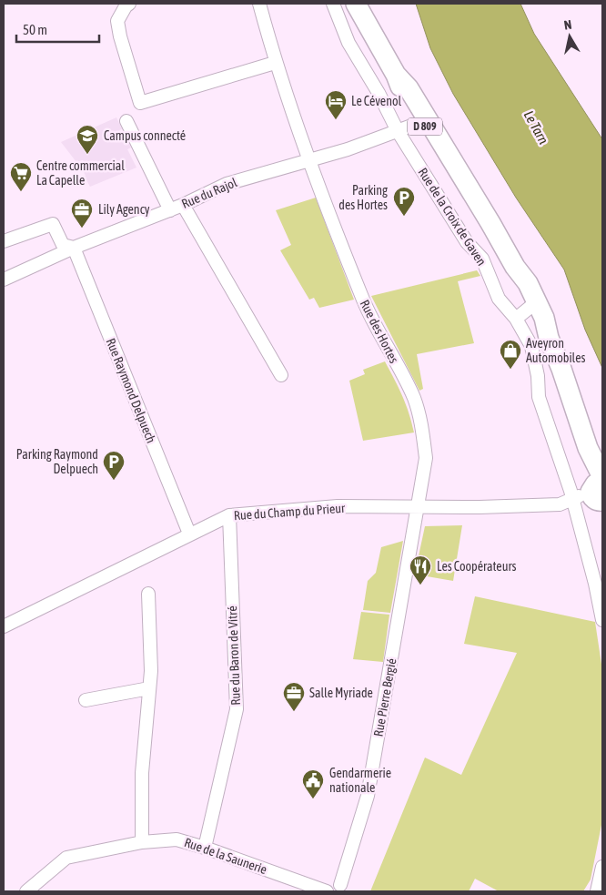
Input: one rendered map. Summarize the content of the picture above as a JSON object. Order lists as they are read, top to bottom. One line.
{"streets":{"main road":["D 809"],"street":["Rue du Rajol","Rue de la Croix de Gaven","Rue des Hortes","Rue Raymond Delpuech","Rue du Champ du Prieur","Rue du Baron de Vitré","Rue Pierre Bergié","Rue de la Saunerie"]},"crossings":[["D 809","Rue du Rajol"],["D 809","Rue du Champ du Prieur"],["Rue du Rajol","Rue de la Croix de Gaven"],["Rue du Rajol","Rue des Hortes"],["Rue du Rajol","Rue Raymond Delpuech"],["Rue de la Croix de Gaven","Rue du Champ du Prieur"],["Rue des Hortes","Rue du Champ du Prieur"],["Rue des Hortes","Rue Pierre Bergié"],["Rue Raymond Delpuech","Rue du Champ du Prieur"],["Rue du Champ du Prieur","Rue du Baron de Vitré"],["Rue du Champ du Prieur","Rue Pierre Bergié"],["Rue du Baron de Vitré","Rue de la Saunerie"]],"water":["Le Tarn"],"places":{"hotel":["Le Cévenol"],"school or university":["Campus connecté"],"supermarket":["Centre commercial La Capelle"],"parking":["Parking des Hortes","Parking Raymond Delpuech"],"office":["Lily Agency","Salle Myriade"],"shop":["Aveyron Automobiles"],"restaurant":["Les Coopérateurs"],"public building":["Gendarmerie nationale"]},"scale_bar":"50 m","north":"top"}
